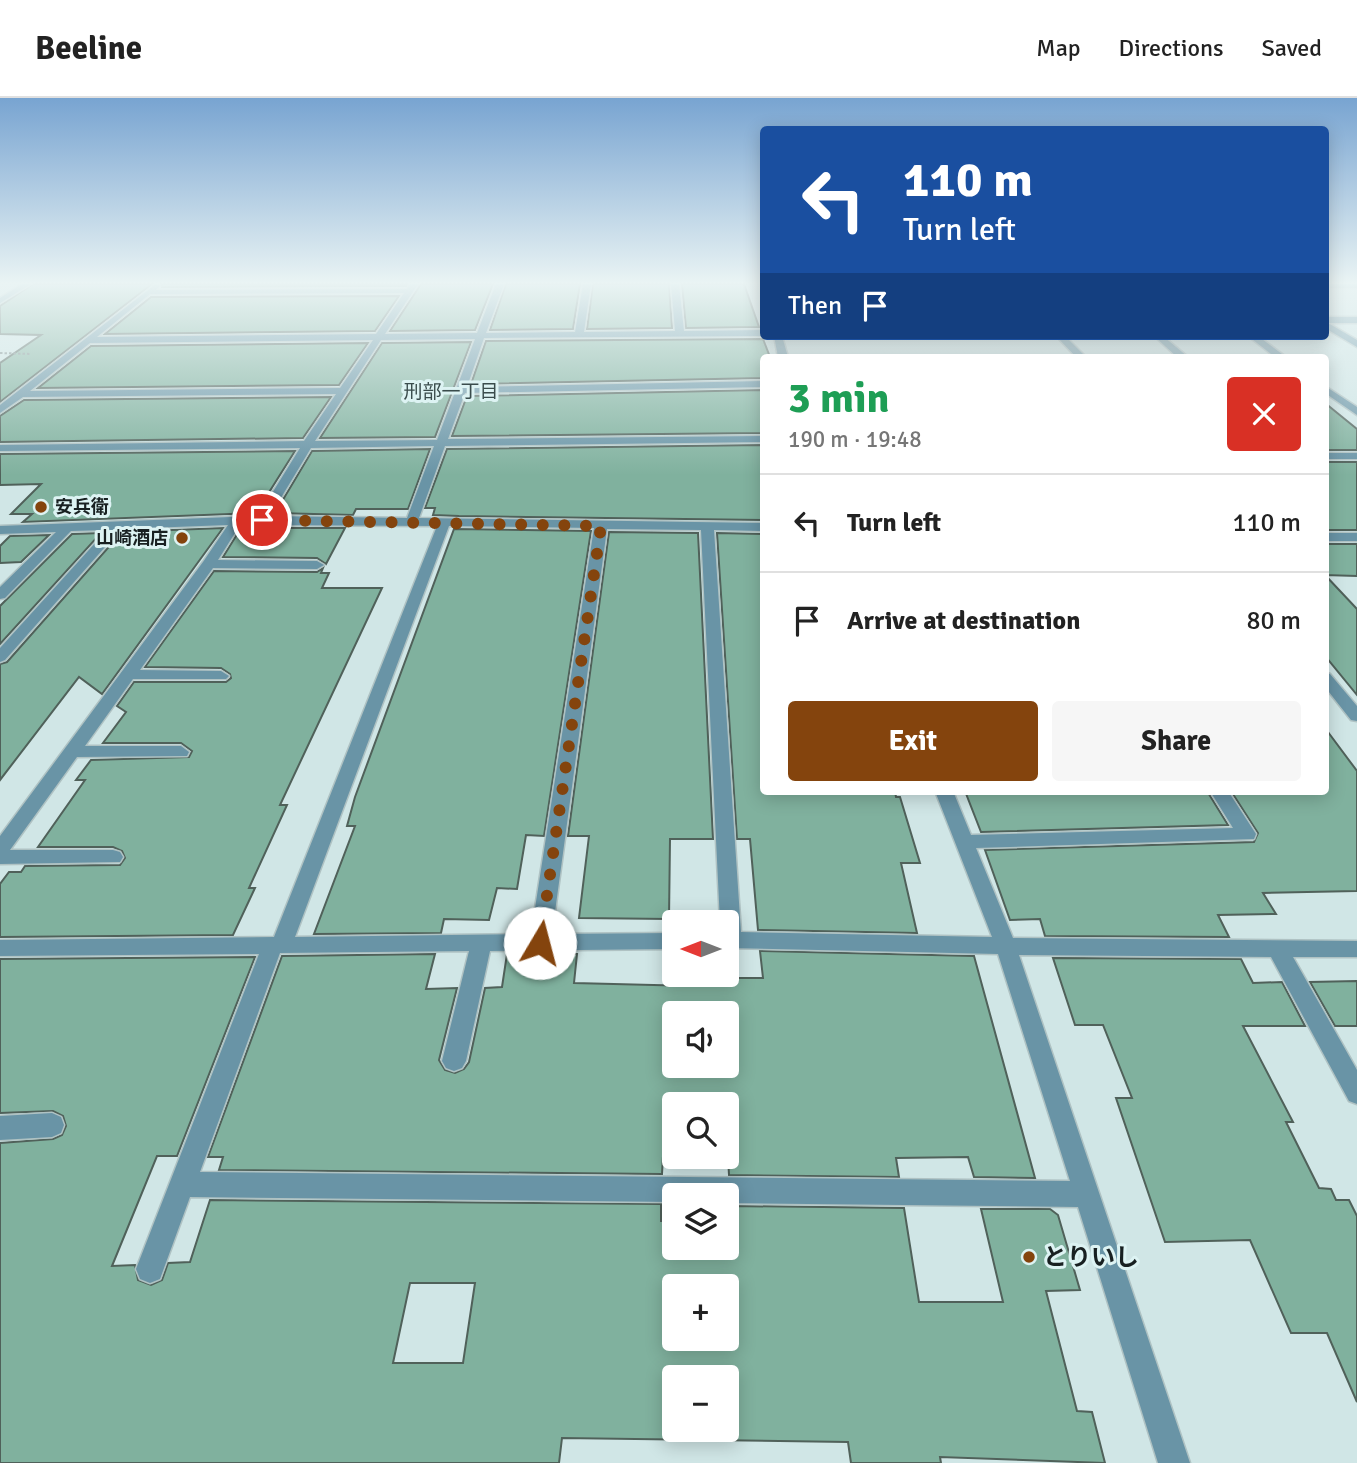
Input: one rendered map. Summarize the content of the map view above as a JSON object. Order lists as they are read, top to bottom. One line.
{"districts":["刑部一丁目"],"places":["安兵衛","山崎酒店","とりいし"],"north":"left","page":{"header":"Beeline","nav":["Map","Directions","Saved"],"turn":["110 m","Turn left"],"then":"Then","heading":["3 min","190 m · 19:48"],"list":[{"name":"Turn left","value":"110 m"},{"name":"Arrive at destination","value":"80 m"}],"buttons":["Exit","Share"],"map_buttons":["+","−"]}}
